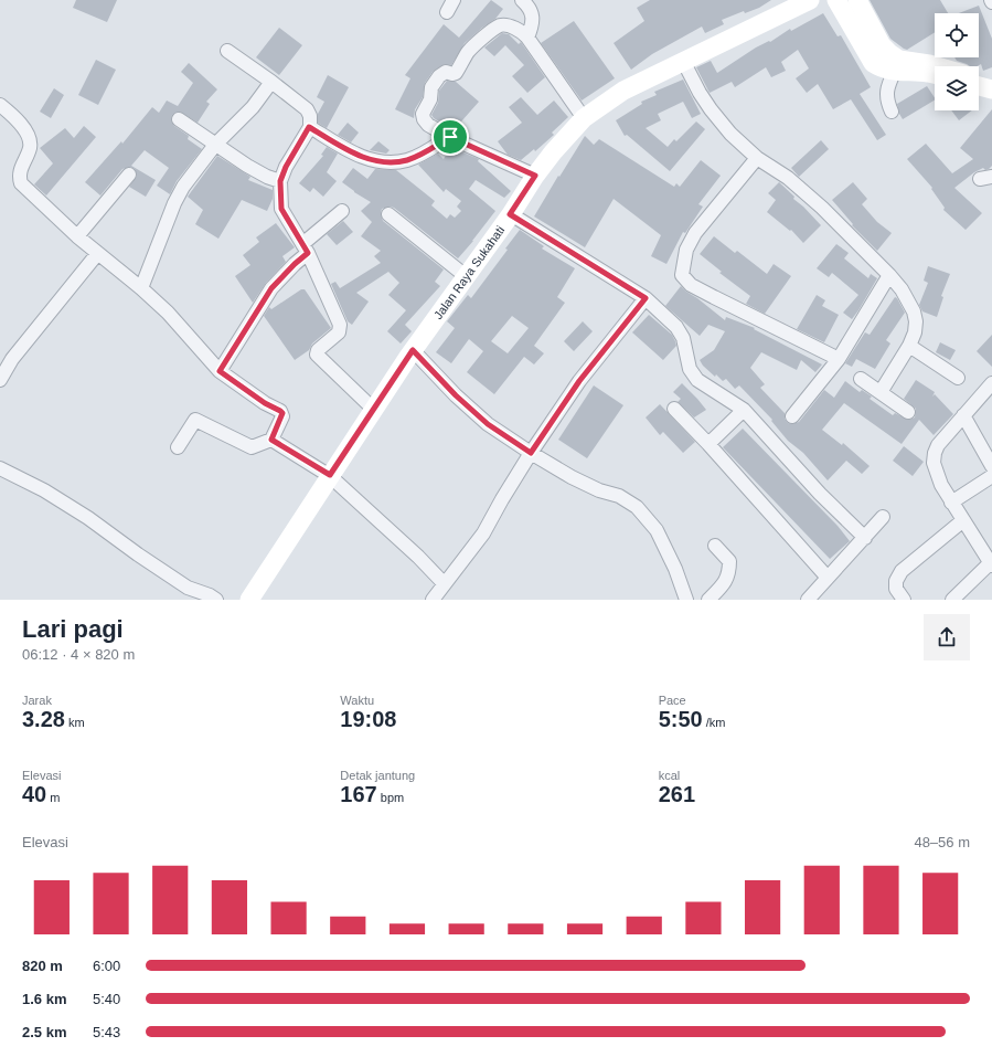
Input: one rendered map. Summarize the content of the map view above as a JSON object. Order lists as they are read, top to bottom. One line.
{"streets":{"main road":["Jalan Raya Sukahati"]},"page":{"heading":["Lari pagi","06:12 · 4 × 820 m"],"stats":[["Jarak","3.28 km"],["Waktu","19:08"],["Pace","5:50 /km"],["Elevasi","40 m"],["Detak jantung","167 bpm"],["kcal","261"]],"chart":["Elevasi","48–56 m"],"list":[{"name":"820 m","note":"6:00"},{"name":"1.6 km","note":"5:40"},{"name":"2.5 km","note":"5:43"}]}}
